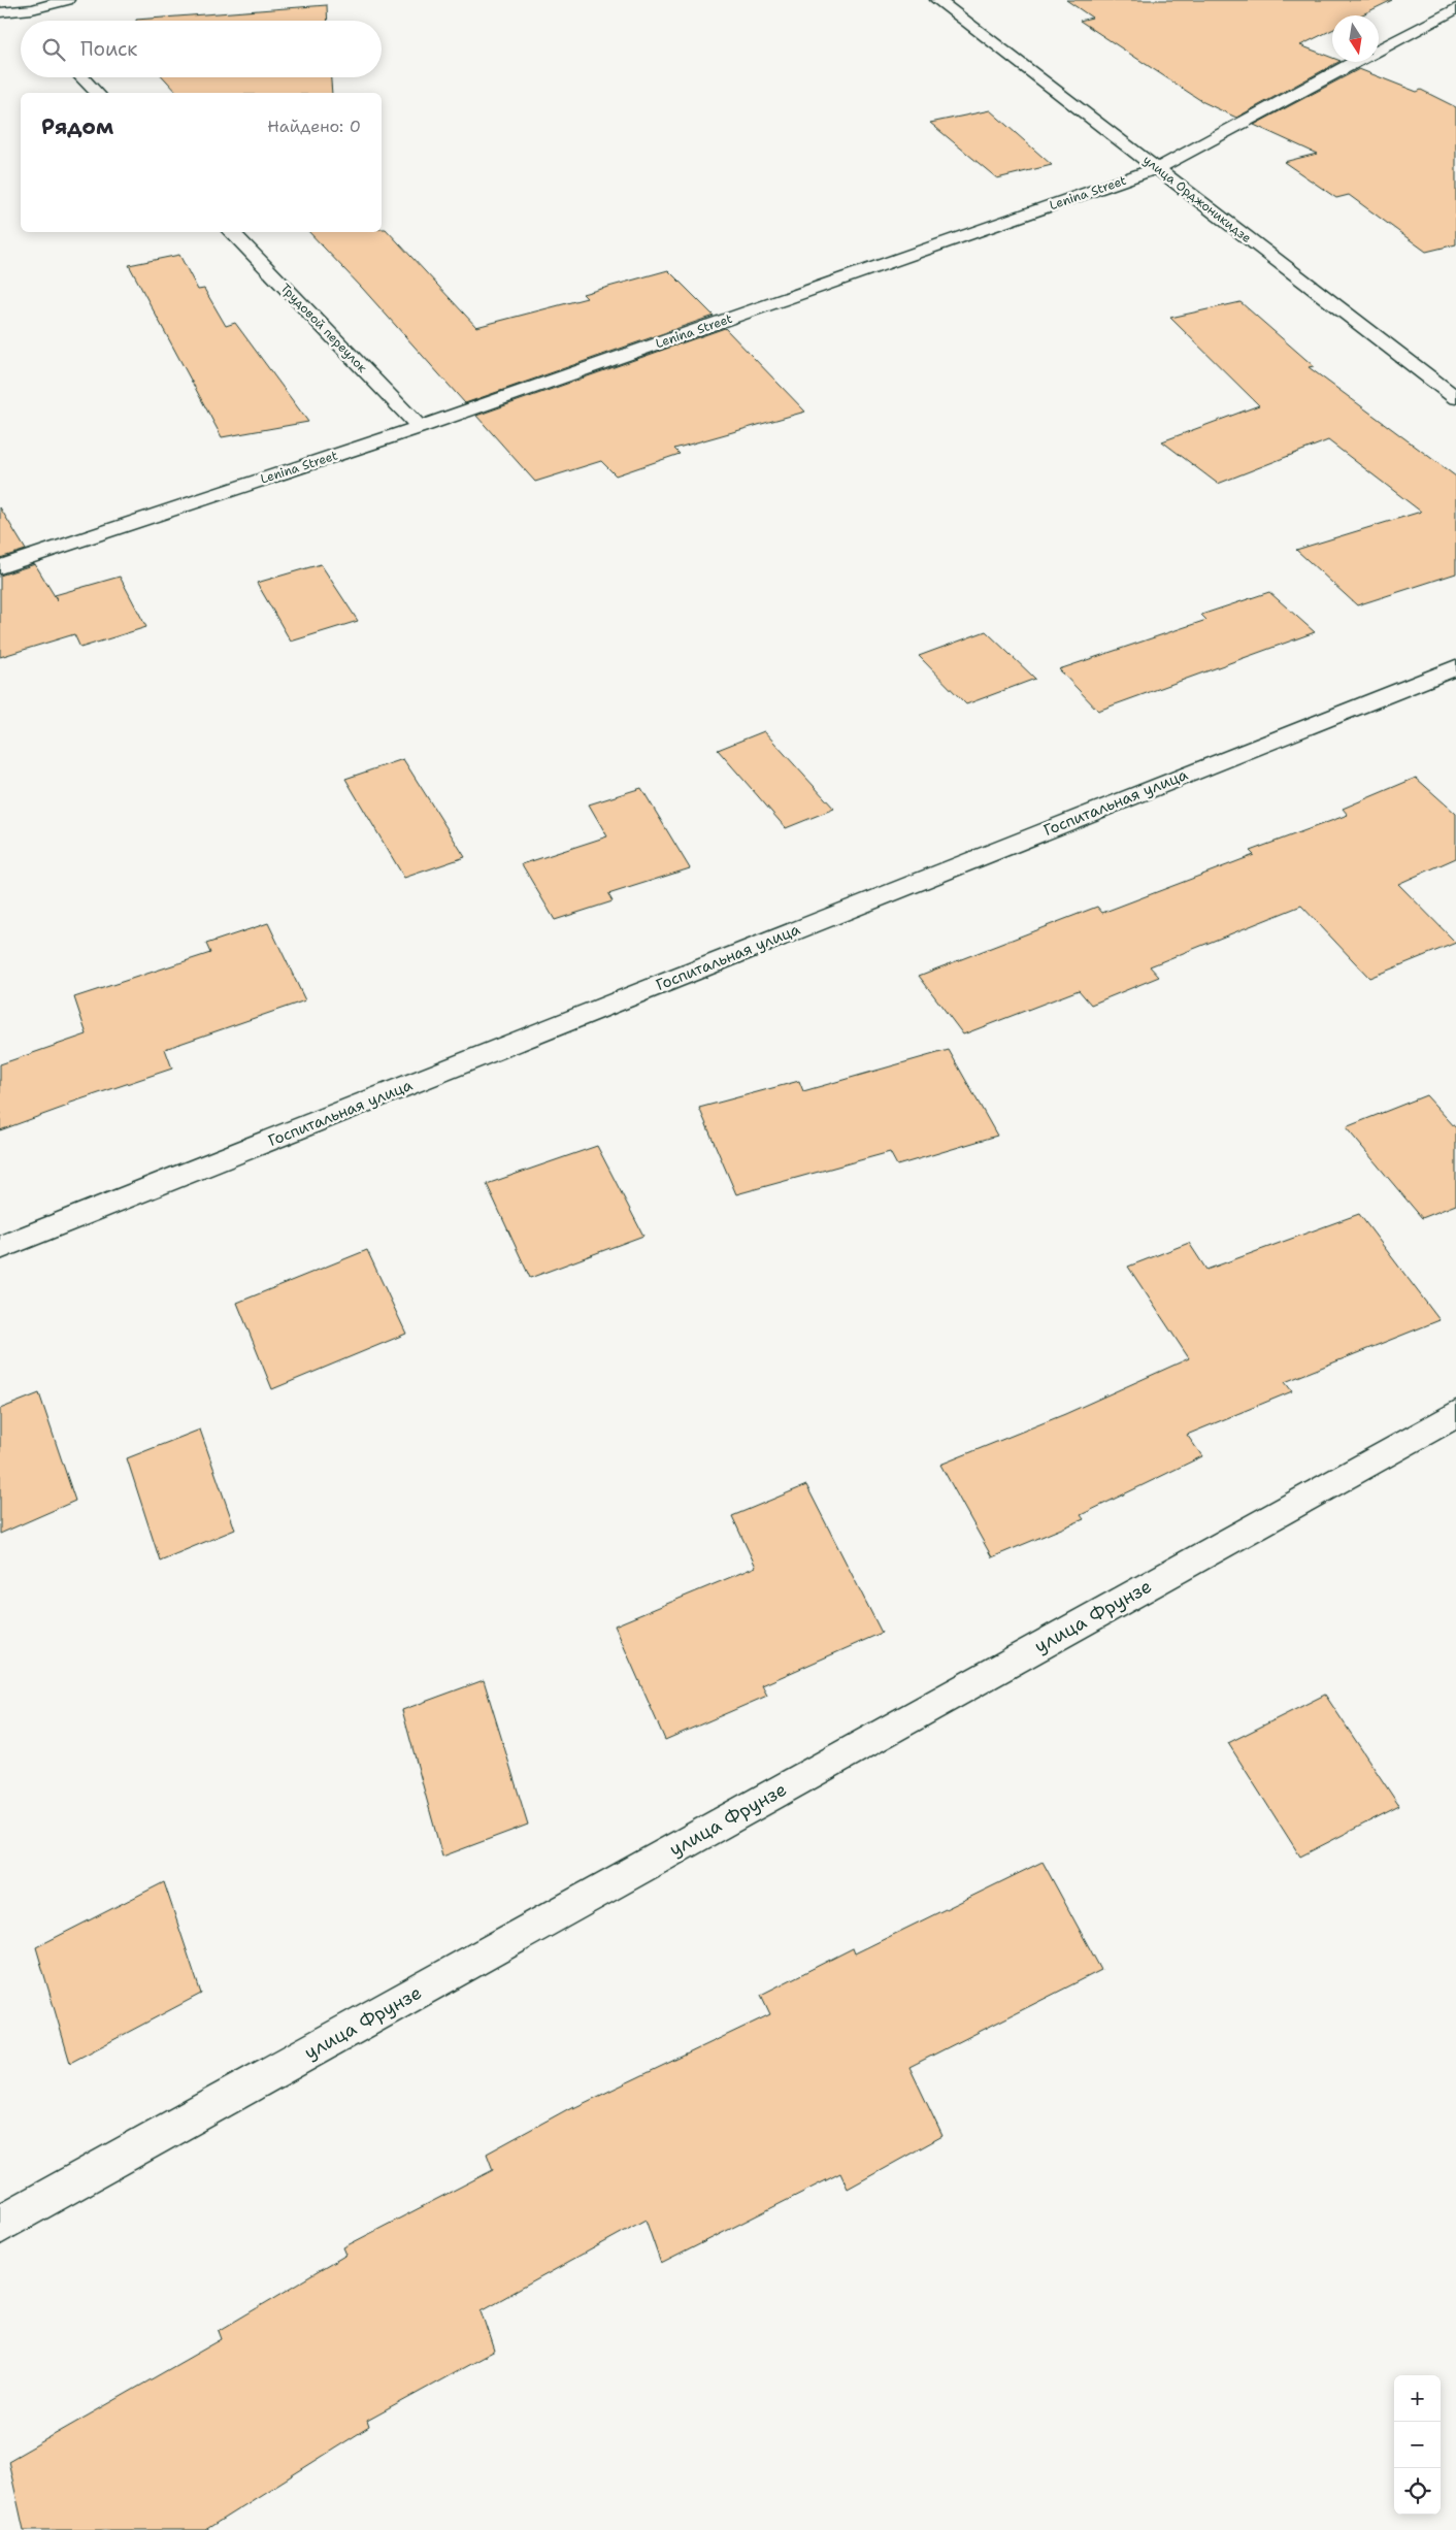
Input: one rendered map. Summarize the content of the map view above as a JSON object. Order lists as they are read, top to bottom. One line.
{"streets":{"street":["Lenina Street","улица Орджоникидзе","Трудовой переулок","Госпитальная улица","улица Фрунзе"]},"crossings":[["Lenina Street","улица Орджоникидзе"],["Lenina Street","Трудовой переулок"]],"north":"bottom","page":{"search":"Поиск","heading":["Рядом","Найдено: 0"],"map_buttons":["+","−"]}}
